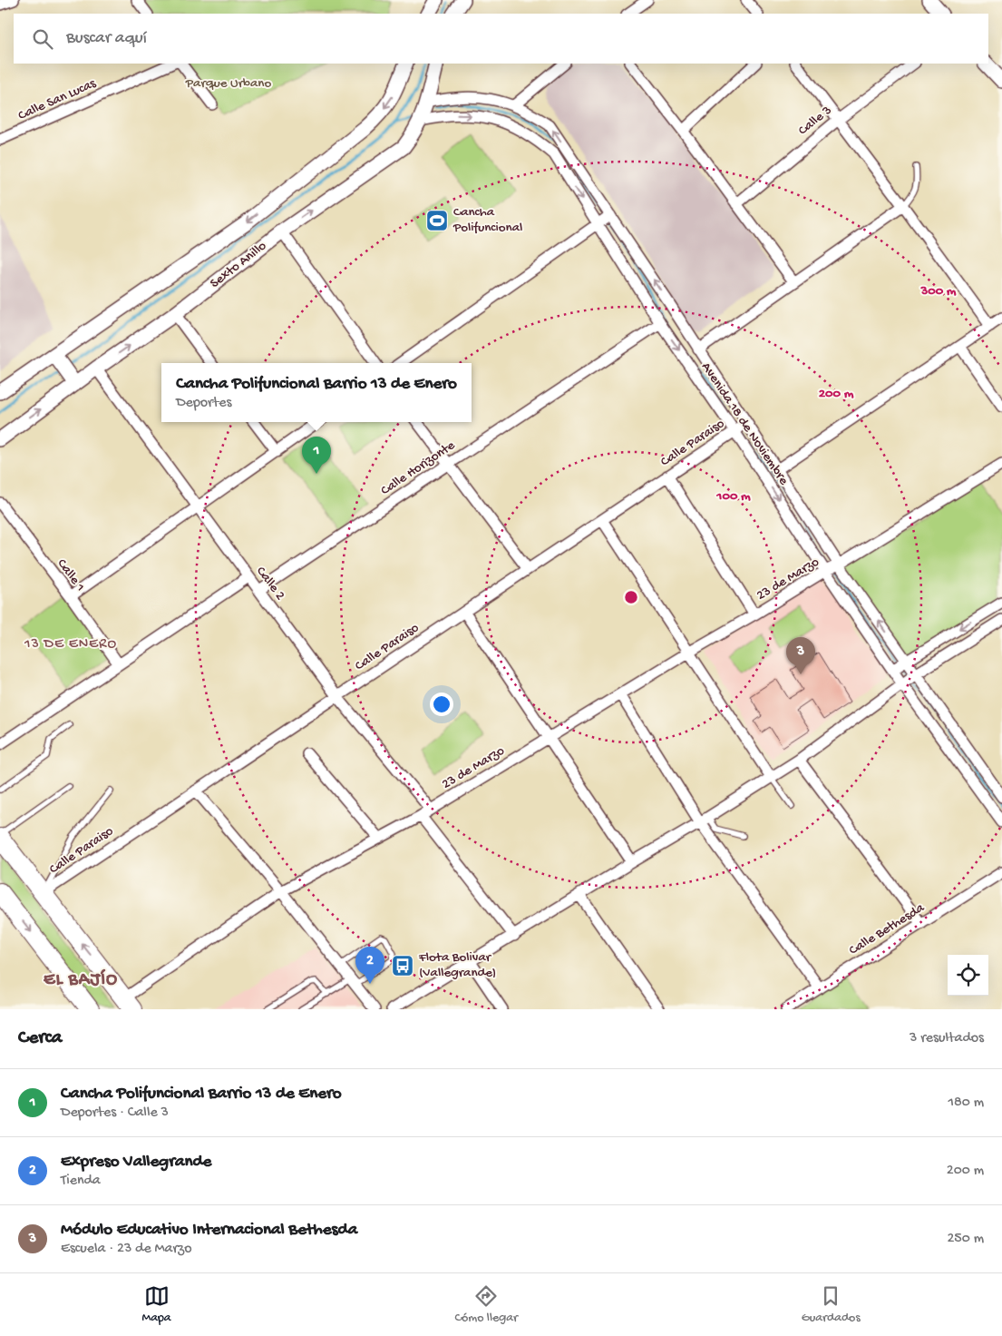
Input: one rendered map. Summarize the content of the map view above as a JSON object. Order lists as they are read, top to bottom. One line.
{"streets":{"main road":["Sexto Anillo"],"street":["Calle San Lucas","Calle 3","Avenida 18 de Noviembre","Calle Paraiso","Calle Horizonte","Calle 1","23 de Marzo","Calle 2","Calle Bethesda"]},"crossings":[["Sexto Anillo","Avenida 18 de Noviembre"],["Sexto Anillo","Calle 2"],["Avenida 18 de Noviembre","Calle Paraiso"],["Avenida 18 de Noviembre","Calle Horizonte"],["Avenida 18 de Noviembre","23 de Marzo"],["Calle Paraiso","Calle 2"],["Calle Horizonte","Calle 2"],["23 de Marzo","Calle 2"]],"districts":["13 DE ENERO","EL BAJÍO"],"parks":["Parque Urbano"],"places":{"sports":["Cancha Polifuncional"],"bus stop":["Flota Bolivar (Vallegrande)"]},"page":{"search":"Buscar aquí","popup":["Cancha Polifuncional Barrio 13 de Enero","Deportes"],"pins":["1","3","2"],"heading":["Cerca","3 resultados"],"list":[{"mark":"1","name":"Cancha Polifuncional Barrio 13 de Enero","note":"Deportes · Calle 3","value":"180 m"},{"mark":"2","name":"Expreso Vallegrande","note":"Tienda","value":"200 m"},{"mark":"3","name":"Módulo Educativo Internacional Bethesda","note":"Escuela · 23 de Marzo","value":"250 m"}],"nav":["Mapa","Cómo llegar","Guardados"]},"rings":["300 m","200 m","100 m"]}
